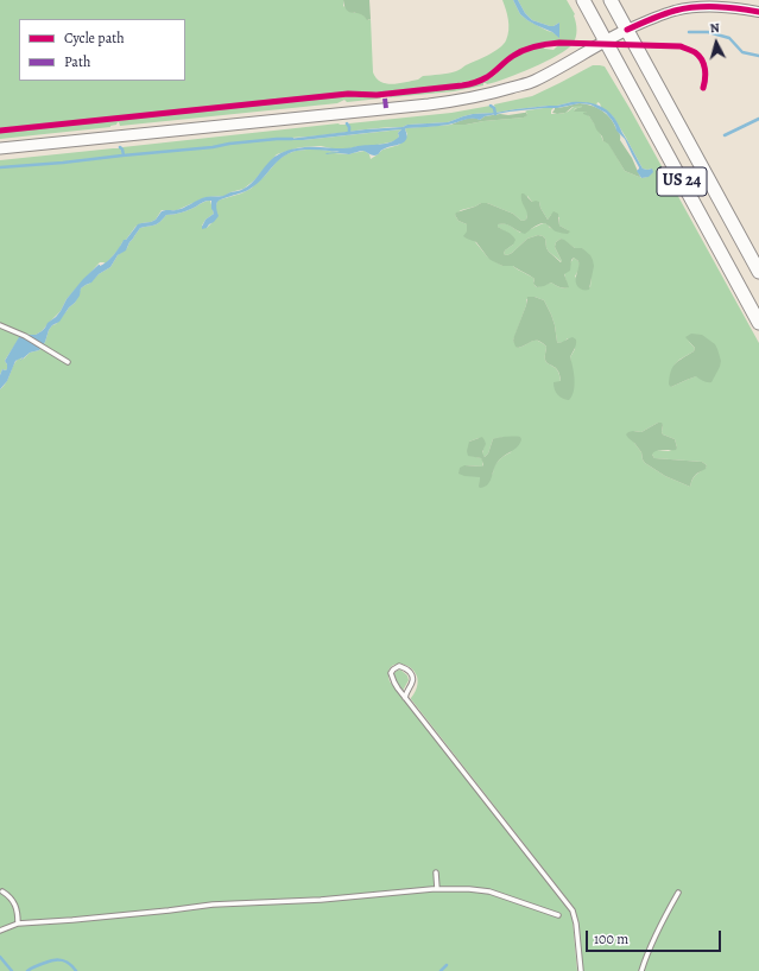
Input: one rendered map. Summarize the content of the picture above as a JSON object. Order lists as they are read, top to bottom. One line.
{"streets":{"highway":["US 24"]},"legend":["Cycle path","Path"],"scale_bar":"100 m","north":"top"}
